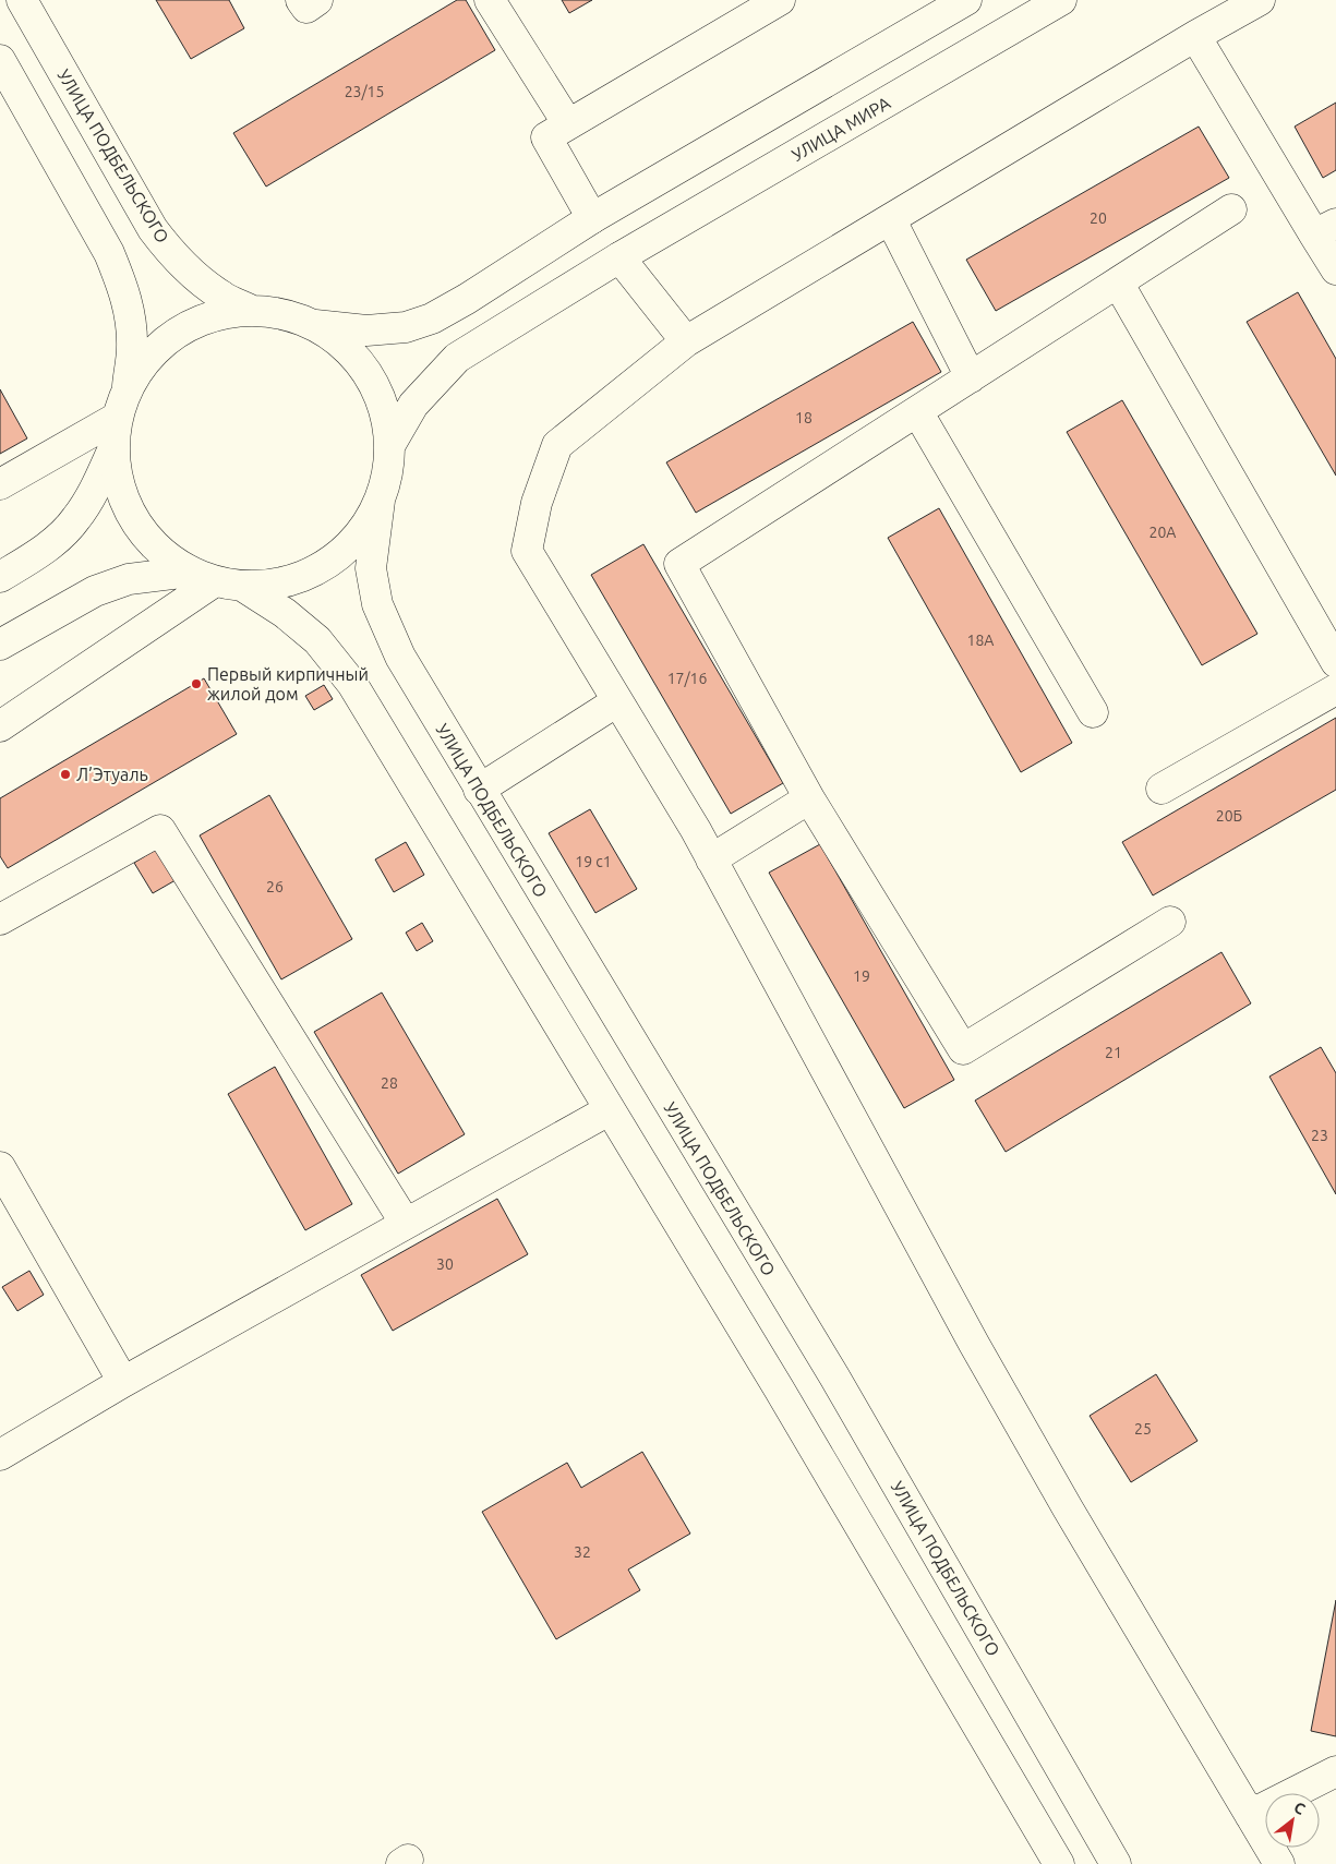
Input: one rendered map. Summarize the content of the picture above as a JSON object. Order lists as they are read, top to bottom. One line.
{"streets":{"main road":["УЛИЦА МИРА","УЛИЦА ПОДБЕЛЬСКОГО"]},"places":["Первый кирпичный жилой дом","Л’Этуаль"],"house_numbers":["23/15","20","18","20А","18А","17/16","20Б","19 с1","26","19","21","28","23","30","25","32"],"north":"top right"}
